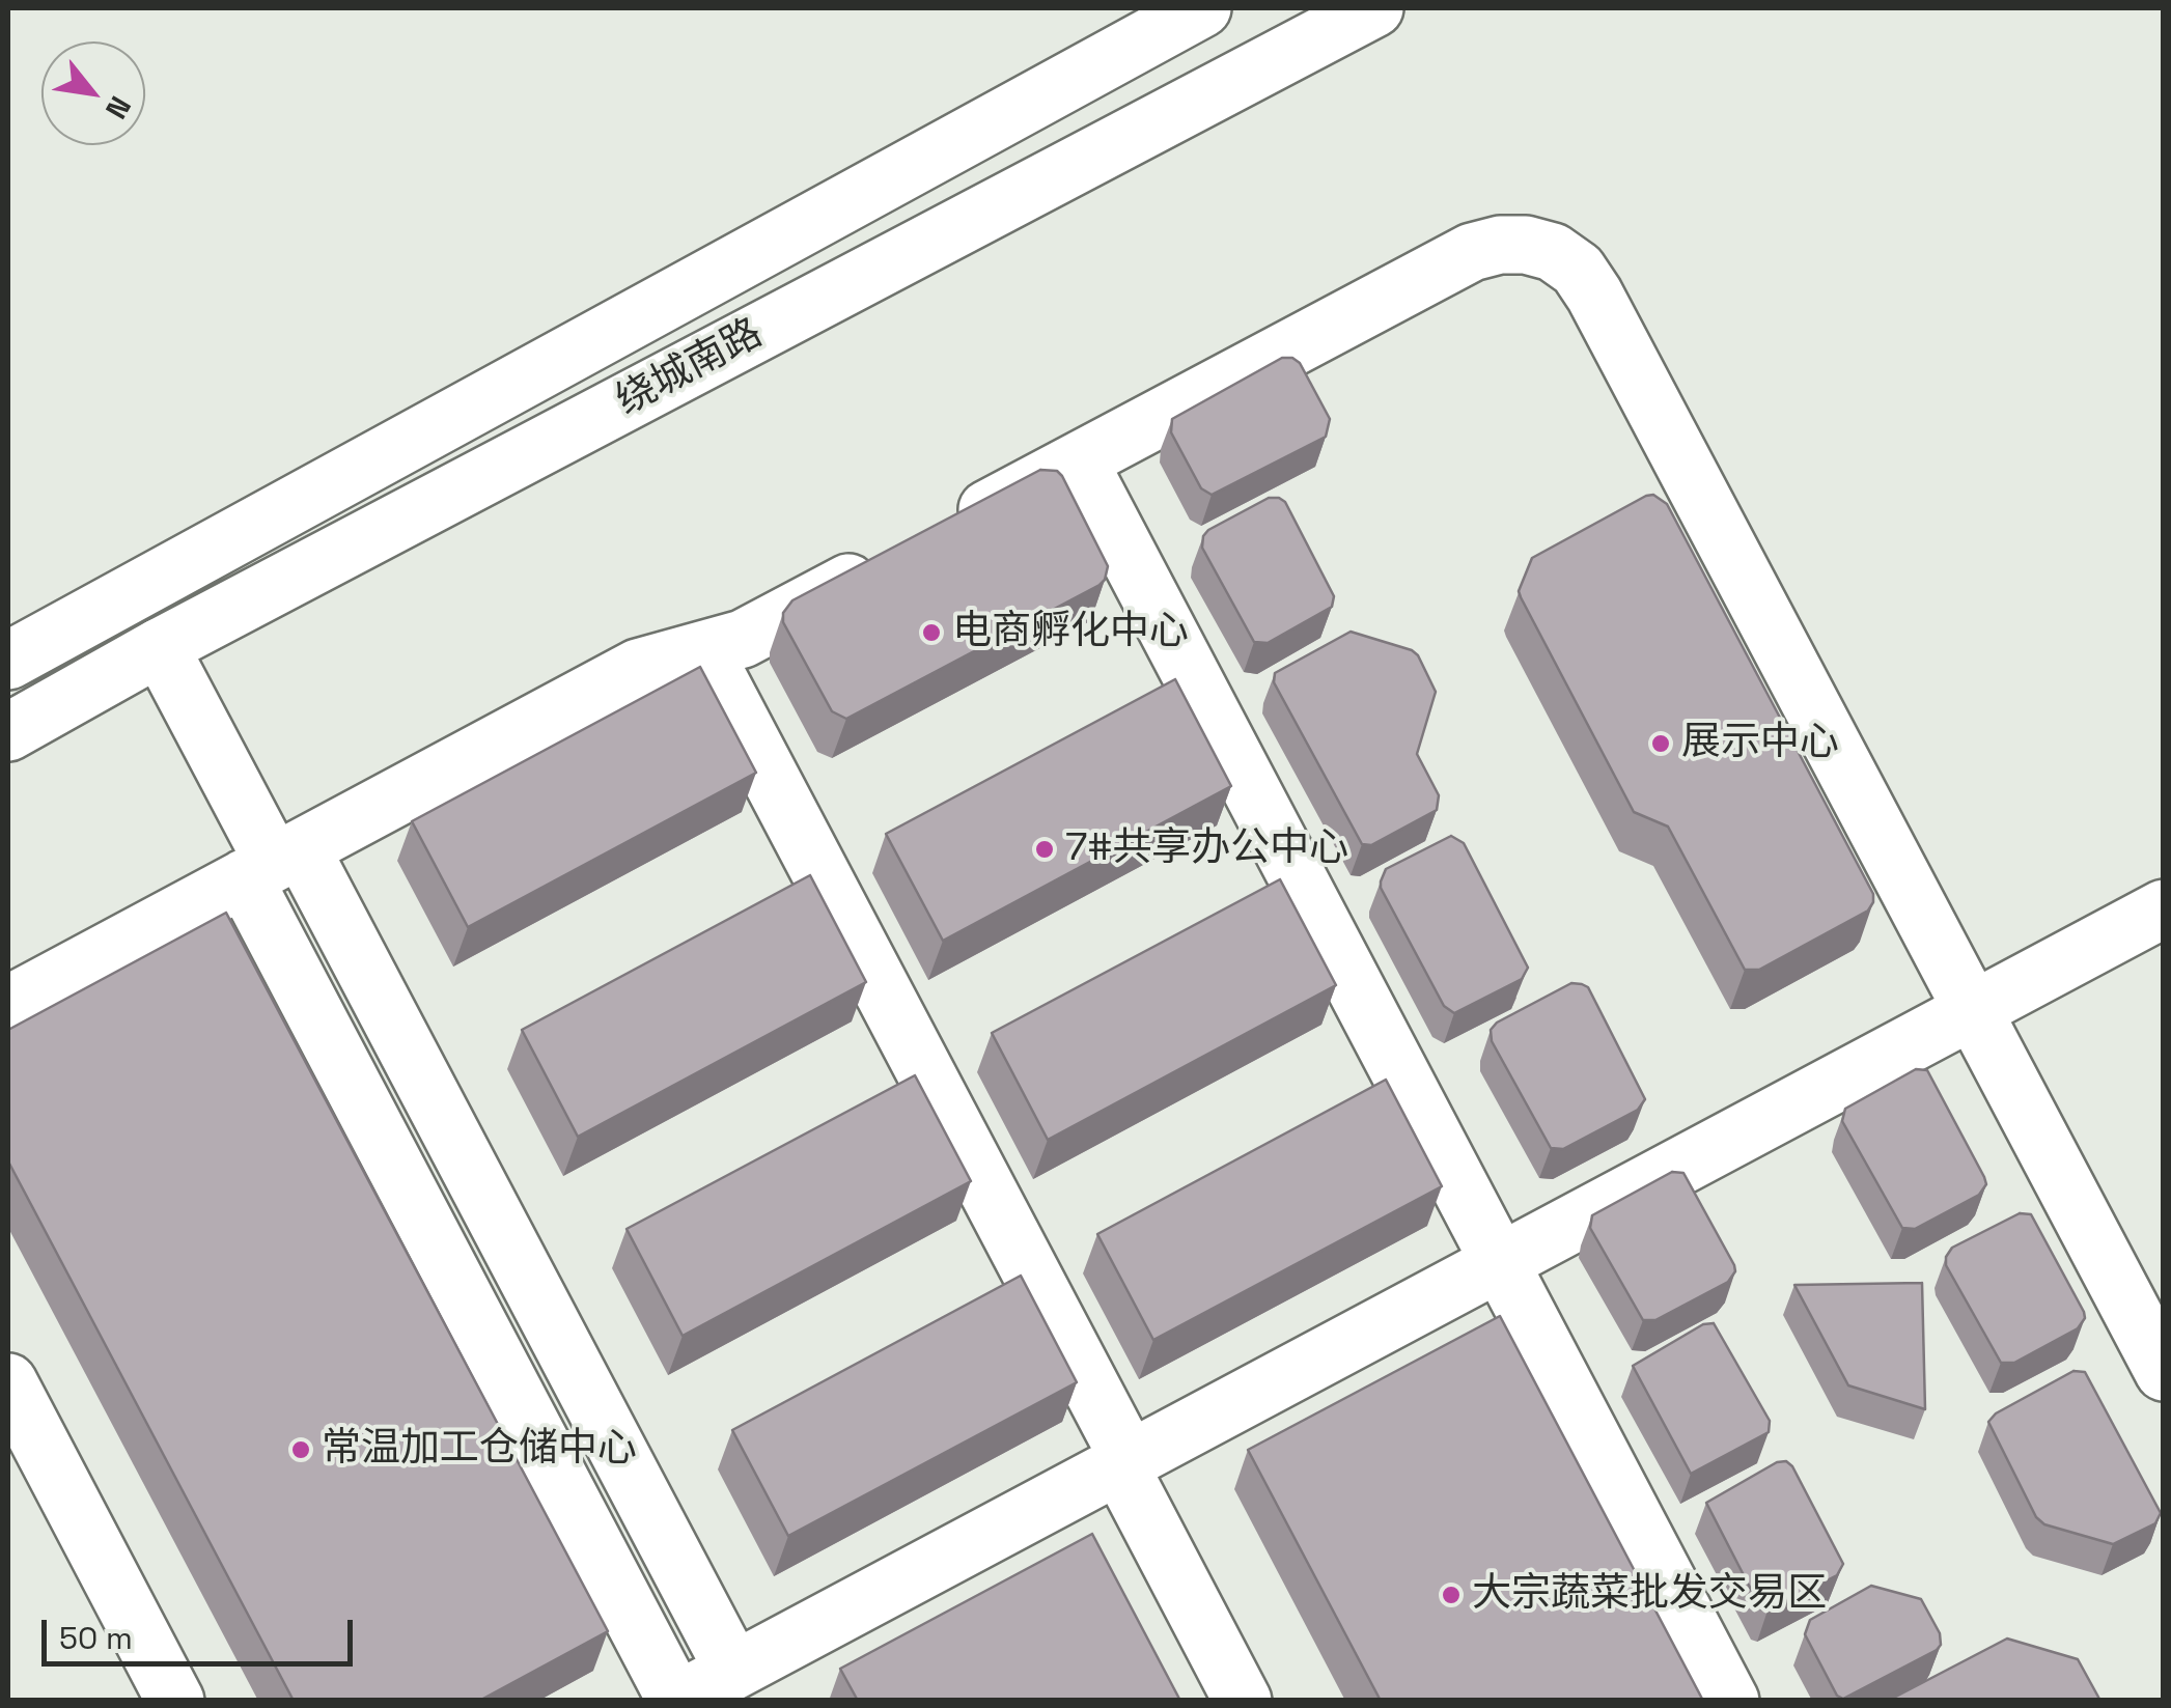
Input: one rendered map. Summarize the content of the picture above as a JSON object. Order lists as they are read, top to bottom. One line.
{"streets":{"main road":["绕城南路"]},"places":["电商孵化中心","展示中心","7#共享办公中心","常温加工仓储中心","大宗蔬菜批发交易区"],"scale_bar":"50 m","north":"bottom right"}
